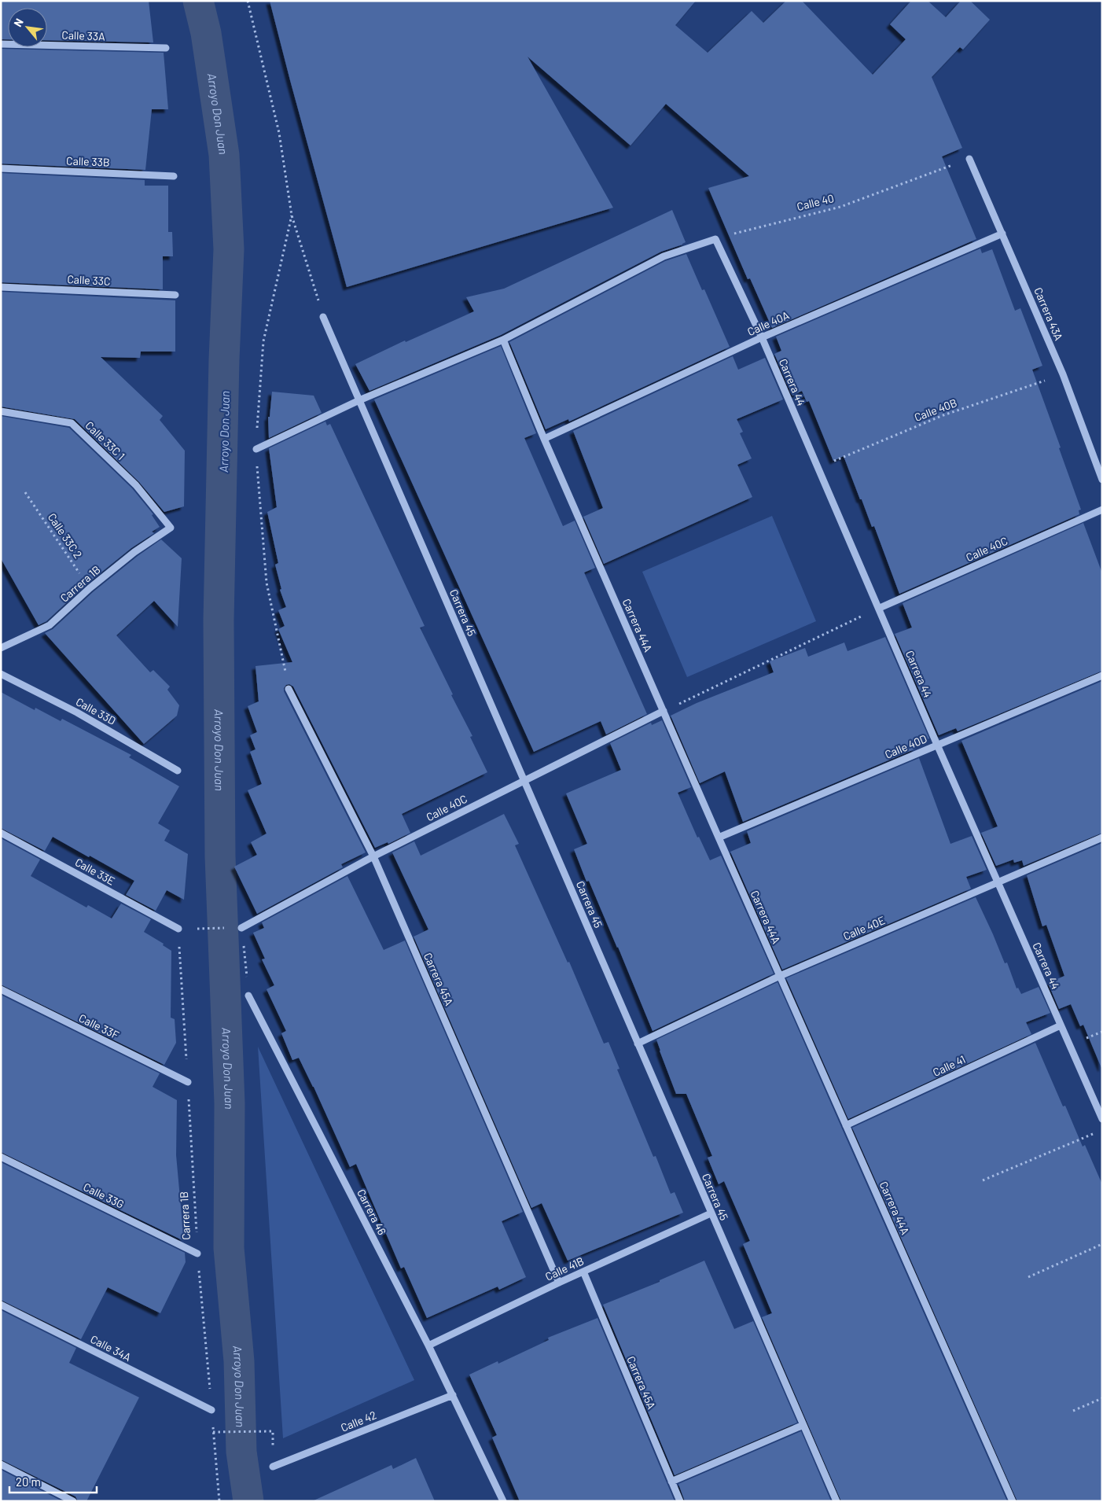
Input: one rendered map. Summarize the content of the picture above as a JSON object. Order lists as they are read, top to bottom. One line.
{"streets":{"street":["Calle 33A","Calle 33B","Calle 33C","Carrera 43A","Calle 40A","Carrera 44","Calle 33C 1","Calle 40C","Carrera 1B","Carrera 45","Carrera 44A","Calle 33D","Calle 40D","Calle 33E","Calle 40E","Carrera 45A","Calle 33F","Calle 41","Calle 33G","Carrera 46","Calle 41B","Calle 34A","Calle 42"],"path":["Calle 40","Calle 40B","Calle 33C 2"]},"crossings":[["Calle 40","Carrera 43A"],["Calle 40","Carrera 44"],["Carrera 43A","Calle 40A"],["Carrera 43A","Calle 40B"],["Calle 40A","Carrera 44"],["Calle 40A","Carrera 44A"],["Carrera 44","Calle 40B"],["Carrera 44","Calle 40C"],["Carrera 44","Calle 40D"],["Carrera 44","Calle 40E"],["Carrera 44","Calle 41"],["Calle 33C 1","Carrera 1B"],["Calle 33C 2","Carrera 1B"],["Calle 40C","Carrera 45"],["Calle 40C","Carrera 44A"],["Calle 40C","Carrera 45A"],["Carrera 1B","Calle 33E"],["Carrera 1B","Calle 33F"],["Carrera 1B","Calle 33G"],["Carrera 1B","Calle 34A"],["Carrera 45","Calle 40E"],["Carrera 45","Calle 41B"],["Carrera 44A","Calle 40D"],["Carrera 44A","Calle 40E"],["Carrera 44A","Calle 41"],["Carrera 45A","Calle 41B"],["Carrera 46","Calle 41B"],["Carrera 46","Calle 42"]],"water":["Arroyo Don Juan"],"scale_bar":"20 m","north":"top left"}
